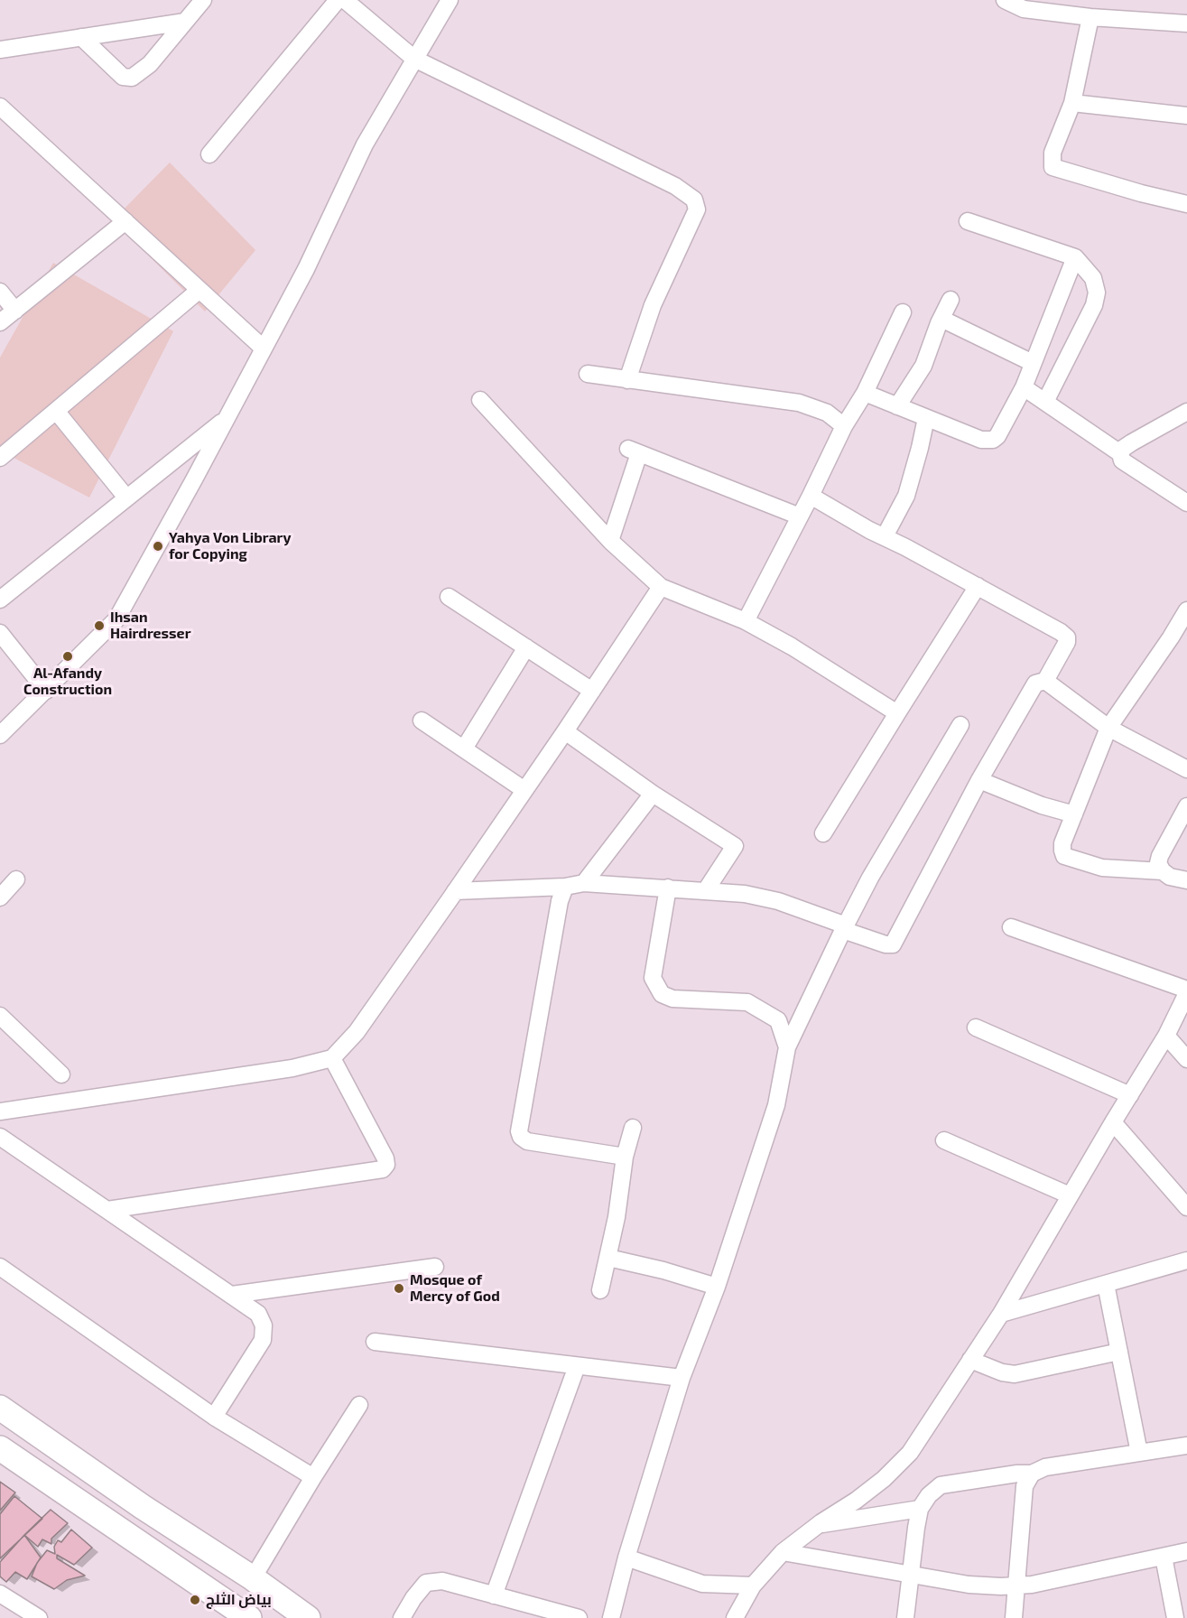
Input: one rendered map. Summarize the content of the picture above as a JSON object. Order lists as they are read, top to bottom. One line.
{"places":["Yahya Von Library for Copying","Ihsan Hairdresser","Al-Afandy Construction","Mosque of Mercy of God","بياض الثلج"]}
